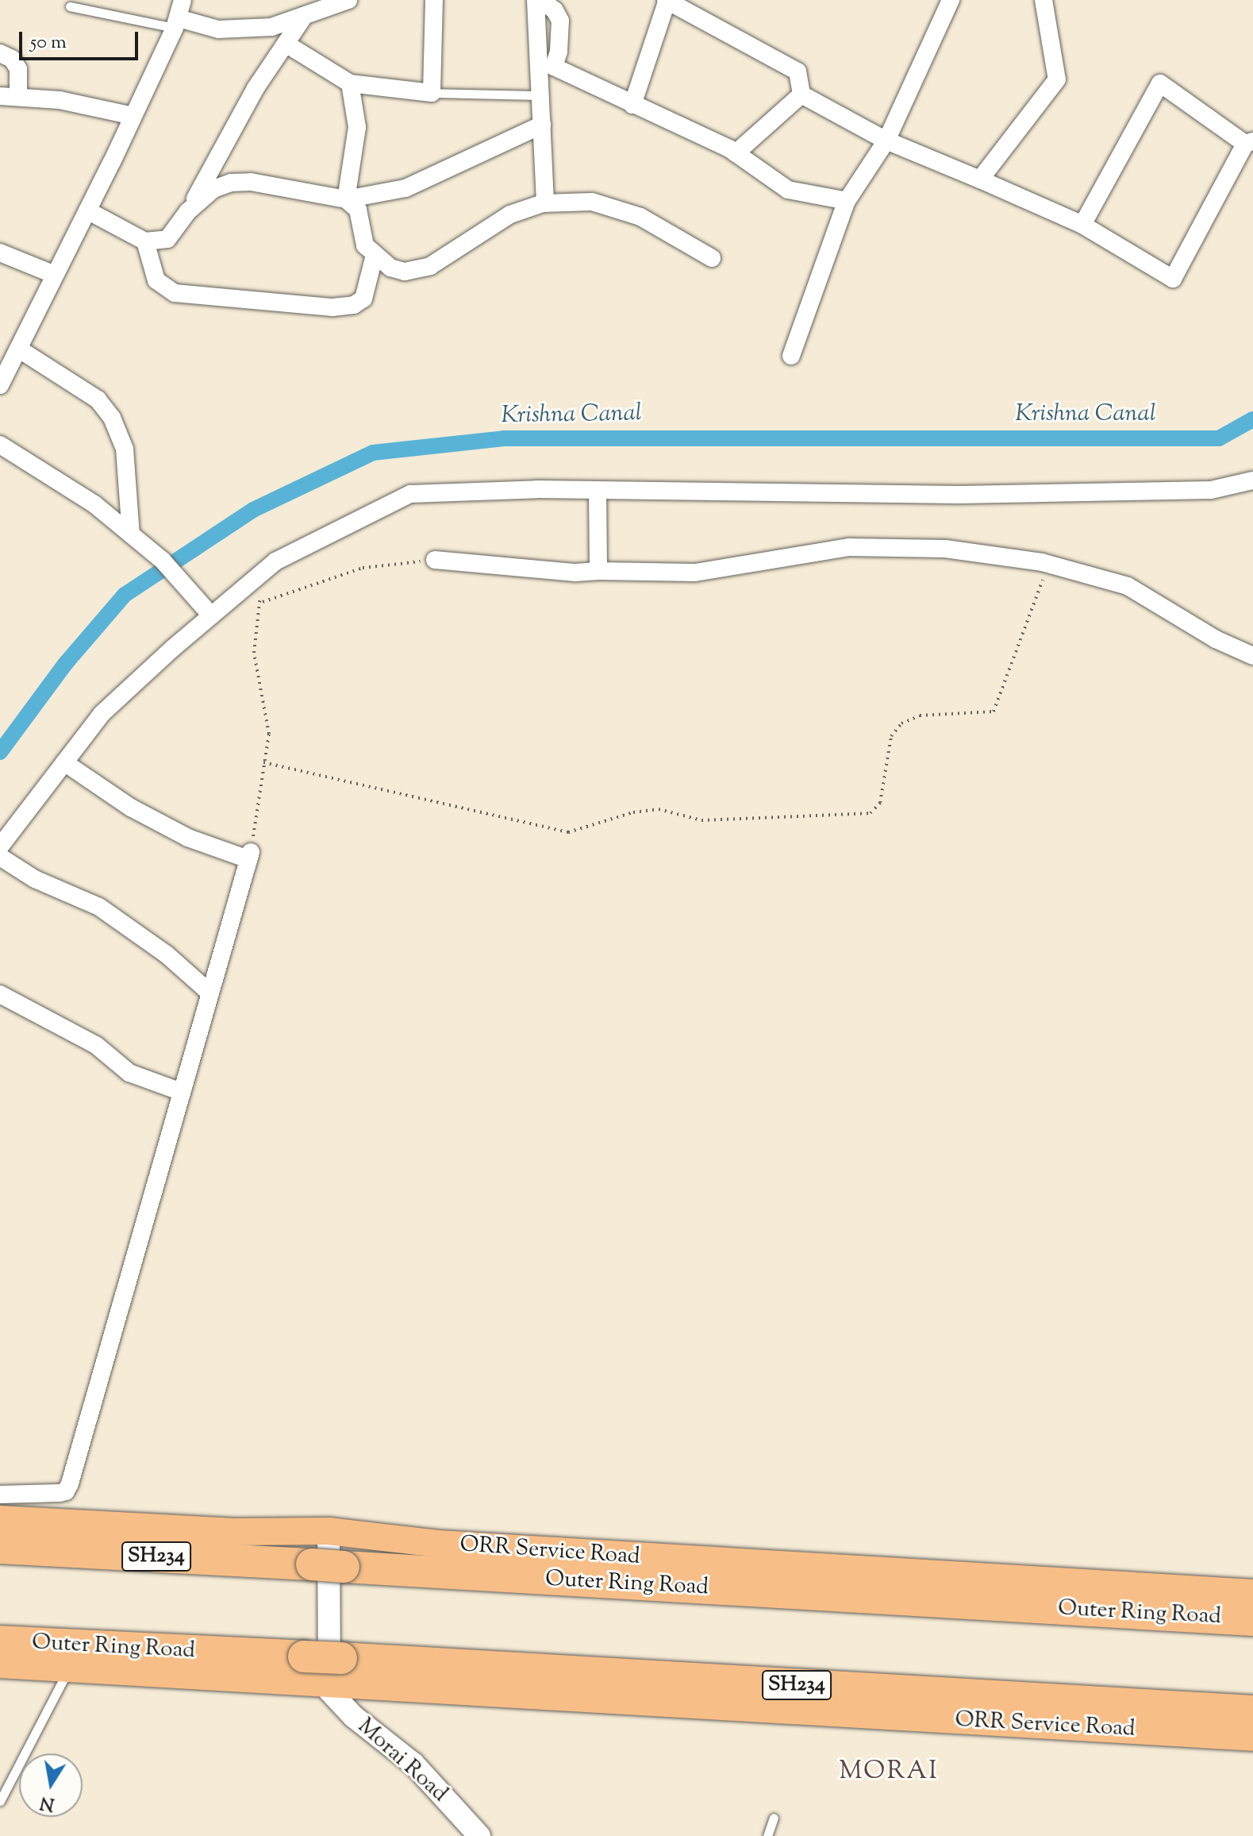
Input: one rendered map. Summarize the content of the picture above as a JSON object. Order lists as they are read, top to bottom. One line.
{"streets":{"highway":["SH234","Outer Ring Road"],"main road":["ORR Service Road"],"street":["Morai Road"]},"crossings":[["ORR Service Road","Outer Ring Road"],["ORR Service Road","Morai Road"],["Outer Ring Road","Morai Road"]],"districts":["MORAI"],"water":["Krishna Canal"],"scale_bar":"50 m","north":"bottom"}
